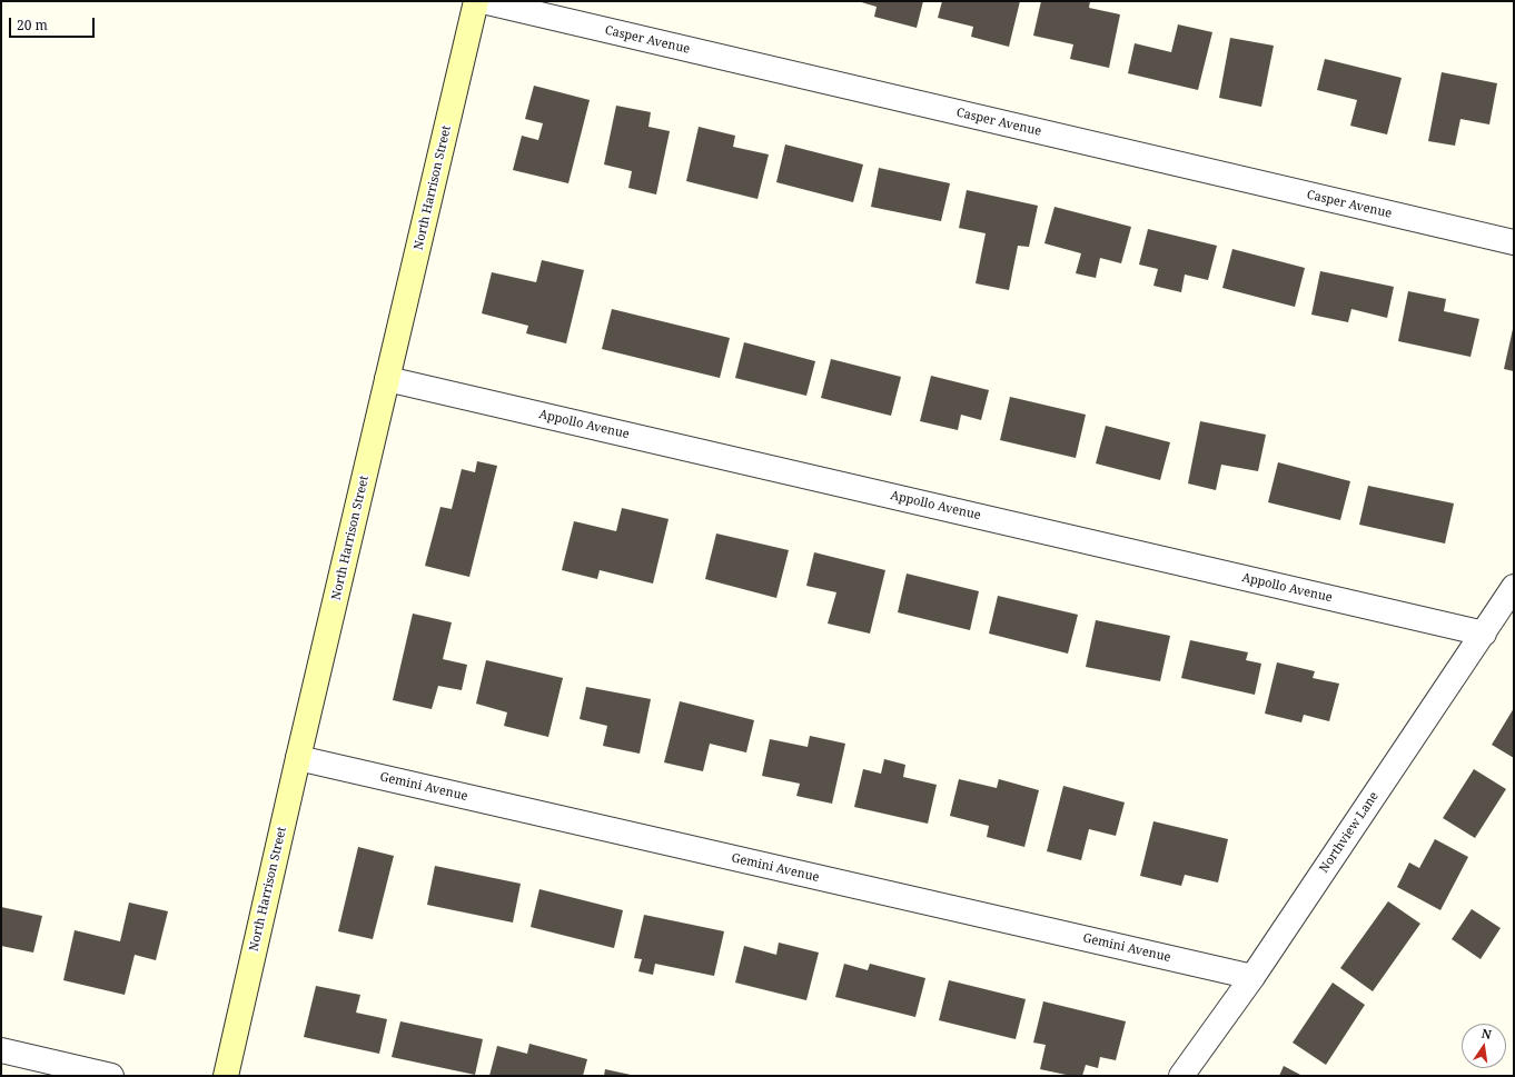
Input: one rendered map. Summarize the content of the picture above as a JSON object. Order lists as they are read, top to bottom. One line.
{"streets":{"street":["Casper Avenue","North Harrison Street","Appollo Avenue","Gemini Avenue","Northview Lane"]},"crossings":[["North Harrison Street","Appollo Avenue"],["North Harrison Street","Gemini Avenue"],["Appollo Avenue","Northview Lane"],["Gemini Avenue","Northview Lane"]],"scale_bar":"20 m","north":"top"}
